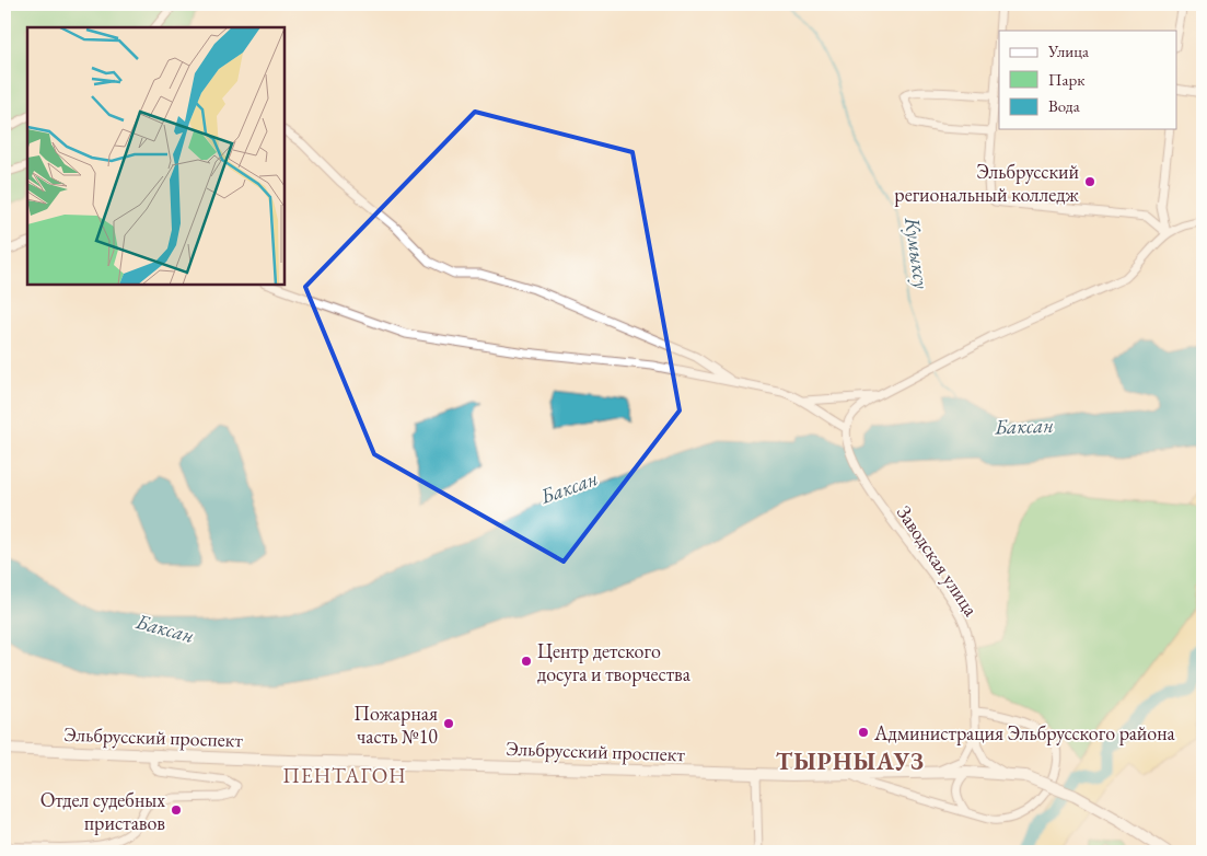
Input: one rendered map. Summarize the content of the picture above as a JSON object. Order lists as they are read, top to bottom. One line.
{"streets":{"main road":["Эльбрусский проспект"],"street":["Заводская улица"]},"districts":["ТЫРНЫАУЗ","ПЕНТАГОН"],"water":["Кумыксу","Баксан"],"places":["Эльбрусский региональный колледж","Центр детского досуга и творчества","Пожарная часть №10","Администрация Эльбрусского района","Отдел судебных приставов"],"legend":["Улица","Парк","Вода"]}
